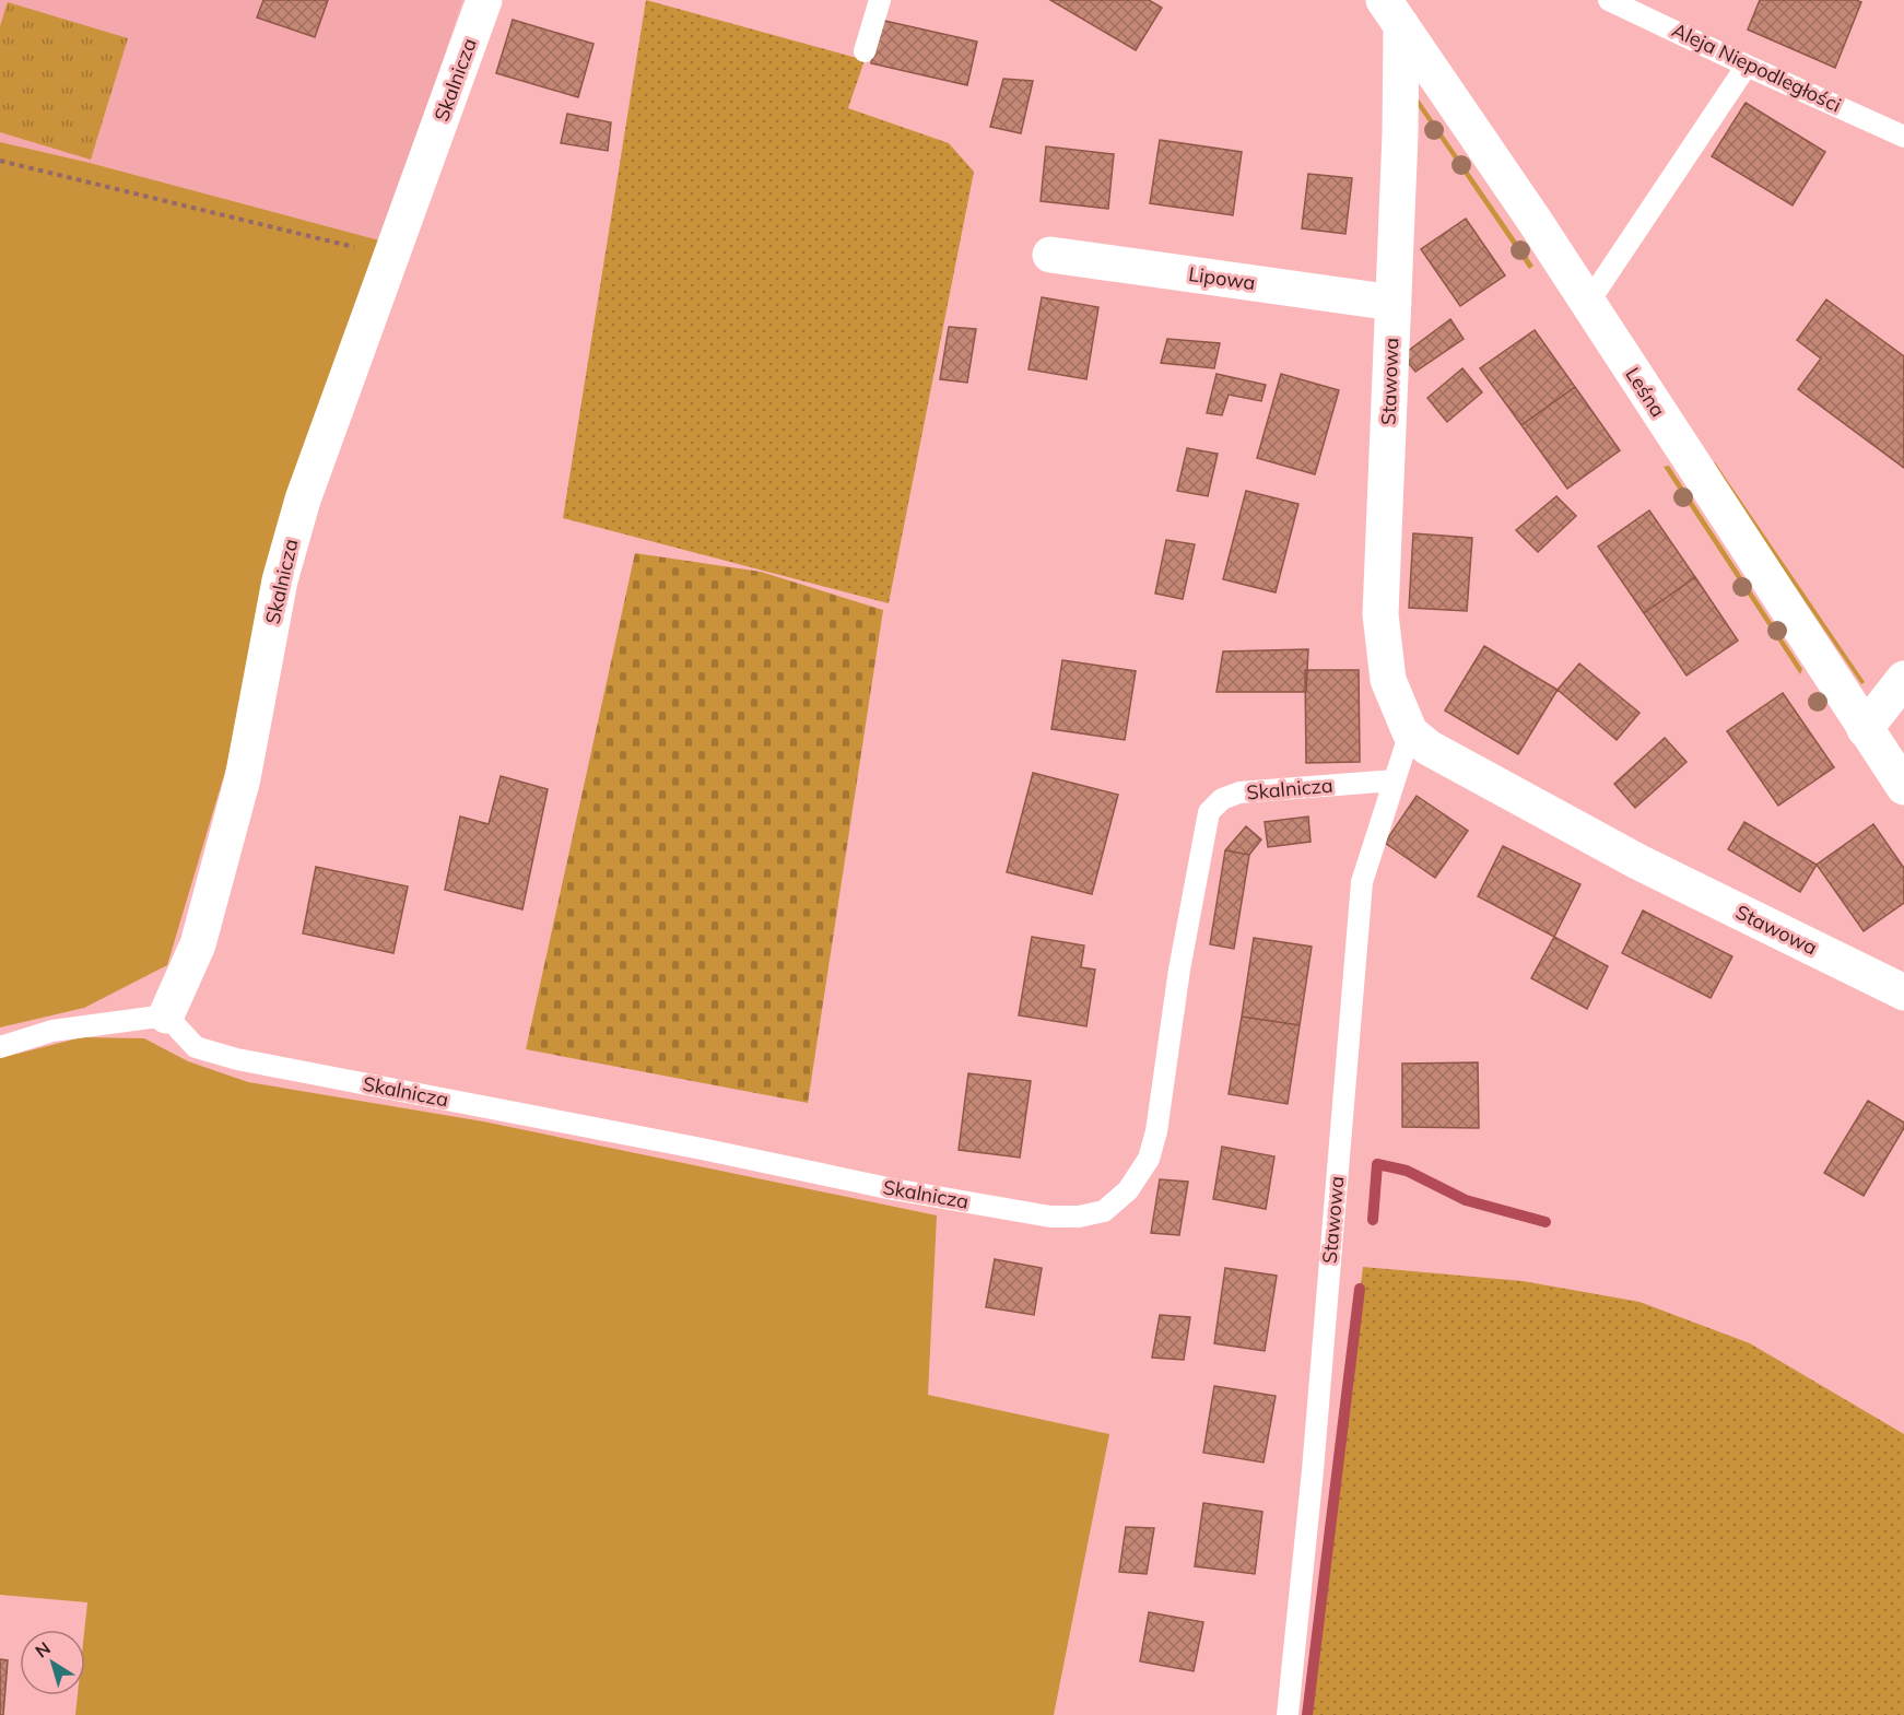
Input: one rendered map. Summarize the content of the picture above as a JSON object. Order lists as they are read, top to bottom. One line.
{"streets":{"street":["Skalnicza","Lipowa","Stawowa","Leśna"],"lane":["Aleja Niepodległości"]},"crossings":[["Skalnicza","Stawowa"],["Lipowa","Stawowa"],["Stawowa","Leśna"]],"north":"top left"}
